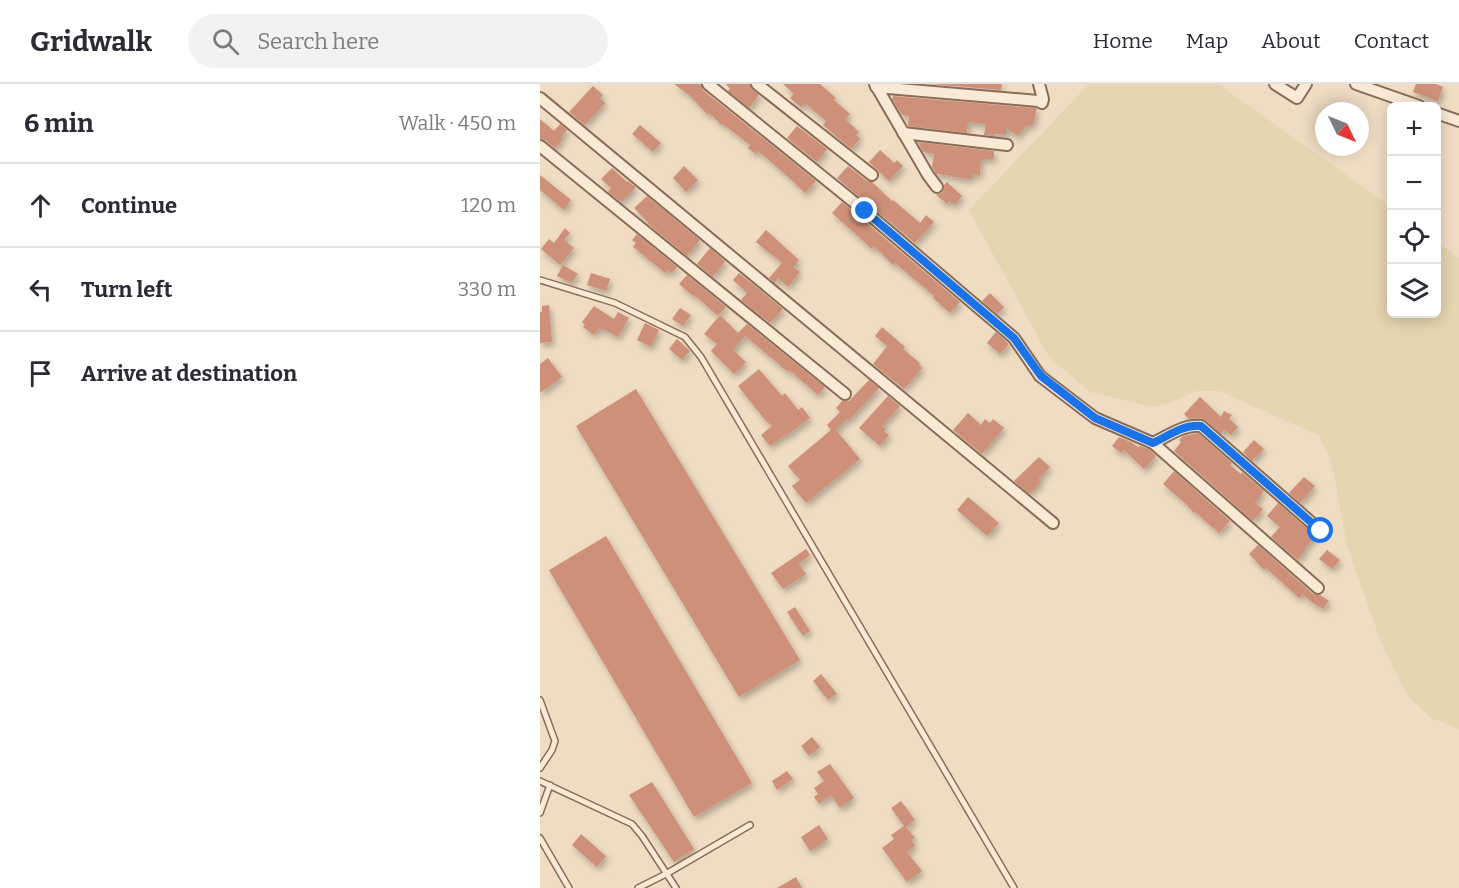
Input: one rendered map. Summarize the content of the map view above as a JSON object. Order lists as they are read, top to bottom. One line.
{"north":"bottom right","page":{"header":"Gridwalk","search":"Search here","nav":["Home","Map","About","Contact"],"heading":["6 min","Walk · 450 m"],"map_buttons":["+","−"],"list":[["Continue","120 m"],["Turn left","330 m"],"Arrive at destination"]}}
